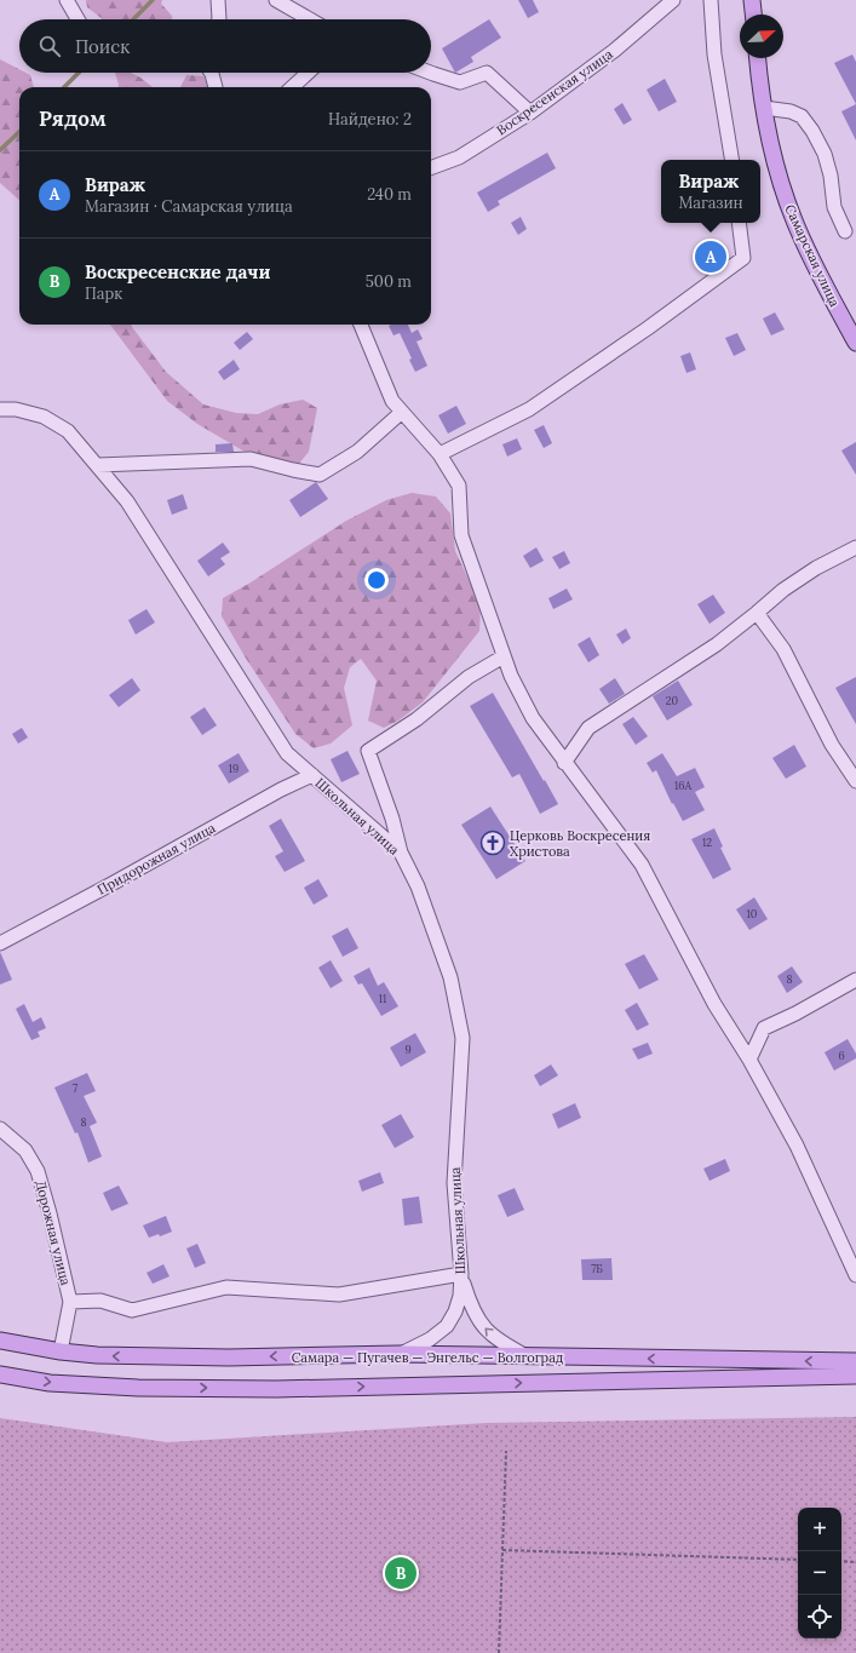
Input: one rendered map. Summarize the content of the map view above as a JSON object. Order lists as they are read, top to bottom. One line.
{"streets":{"main road":["Самарская улица","Самара — Пугачев — Энгельс — Волгоград"],"street":["Воскресенская улица","Школьная улица","Придорожная улица","Дорожная улица"]},"crossings":[["Школьная улица","Придорожная улица"],["Школьная улица","Самара — Пугачев — Энгельс — Волгоград"],["Дорожная улица","Самара — Пугачев — Энгельс — Волгоград"]],"places":{"church":["Церковь Воскресения Христова"]},"house_numbers":["20","19","16А","12","10","8","11","9","6","7","8","7Б"],"north":"top right","page":{"search":"Поиск","heading":["Рядом","Найдено: 2"],"list":[{"mark":"A","name":"Вираж","note":"Магазин · Самарская улица","value":"240 m"},{"mark":"B","name":"Воскресенские дачи","note":"Парк","value":"500 m"}],"popup":["Вираж","Магазин"],"pins":["A","B"],"map_buttons":["+","−"]}}
